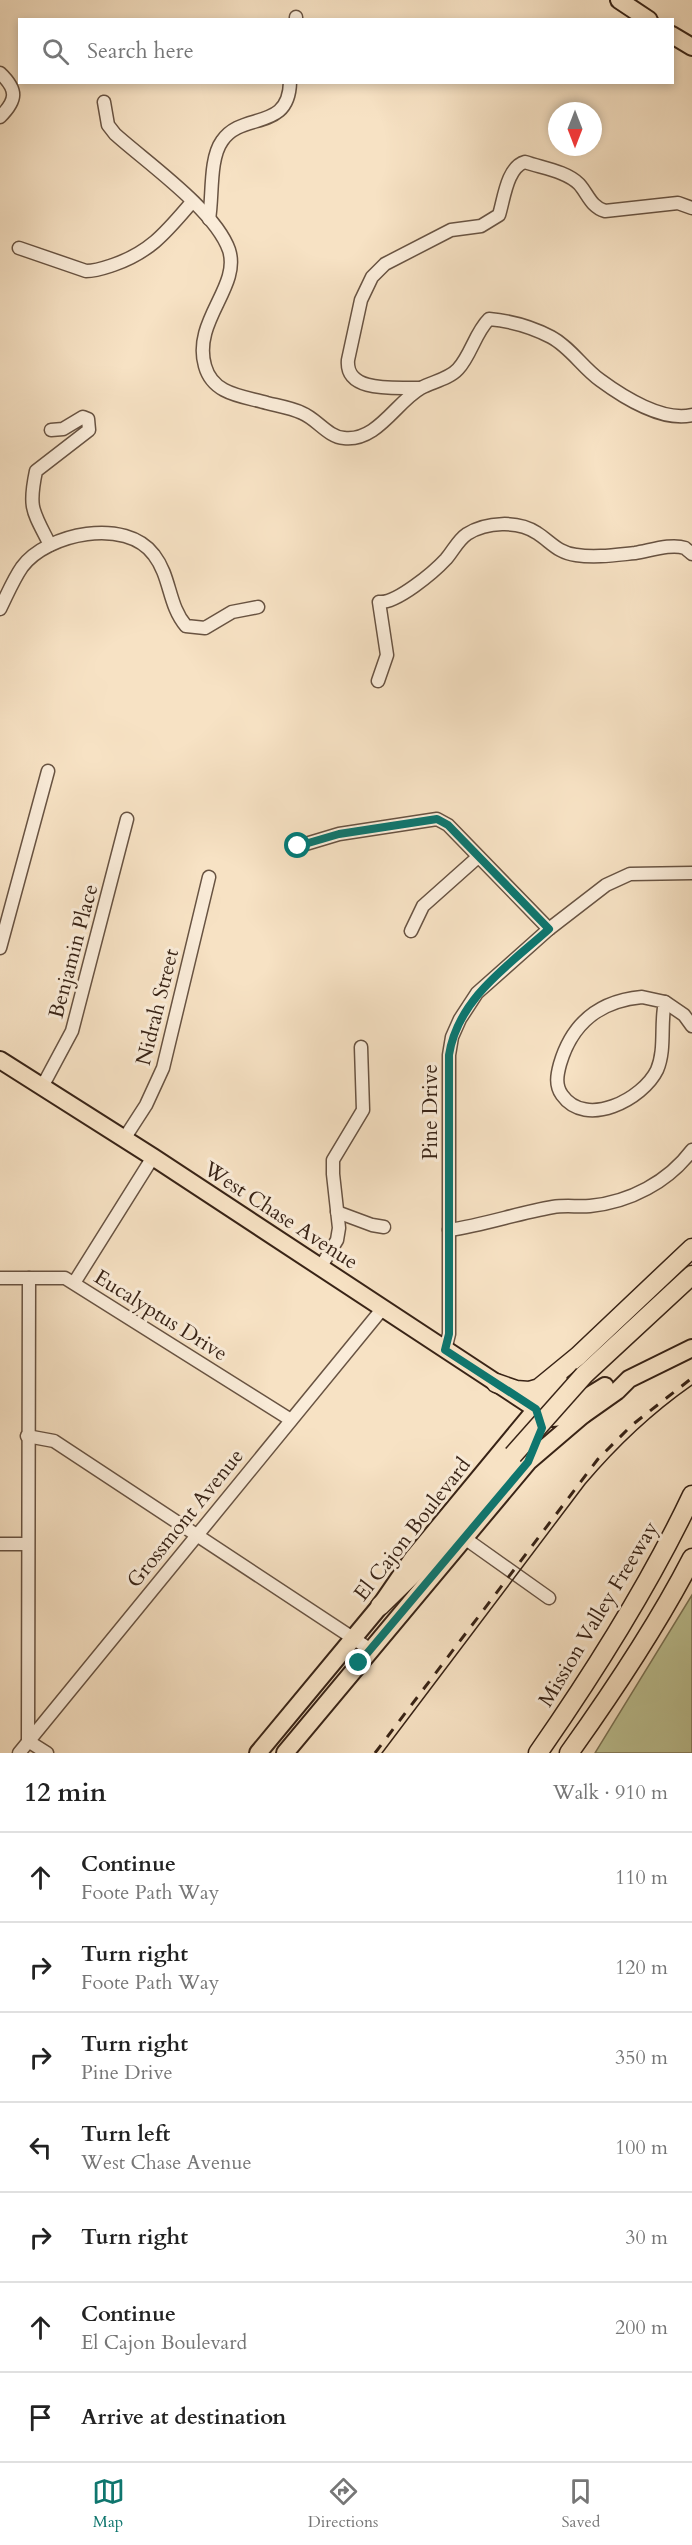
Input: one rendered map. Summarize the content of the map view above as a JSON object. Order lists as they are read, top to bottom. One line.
{"streets":{"highway":["Mission Valley Freeway"],"main road":["West Chase Avenue","El Cajon Boulevard"],"street":["Benjamin Place","Nidrah Street","Pine Drive","Eucalyptus Drive","Grossmont Avenue"]},"crossings":[["Benjamin Place","West Chase Avenue"],["Nidrah Street","West Chase Avenue"],["Pine Drive","West Chase Avenue"],["West Chase Avenue","Grossmont Avenue"],["West Chase Avenue","El Cajon Boulevard"],["Eucalyptus Drive","Grossmont Avenue"]],"north":"bottom","page":{"search":"Search here","heading":["12 min","Walk · 910 m"],"list":[["Continue","Foote Path Way","110 m"],["Turn right","Foote Path Way","120 m"],["Turn right","Pine Drive","350 m"],["Turn left","West Chase Avenue","100 m"],["Turn right","30 m"],["Continue","El Cajon Boulevard","200 m"],"Arrive at destination"],"nav":["Map","Directions","Saved"]}}
